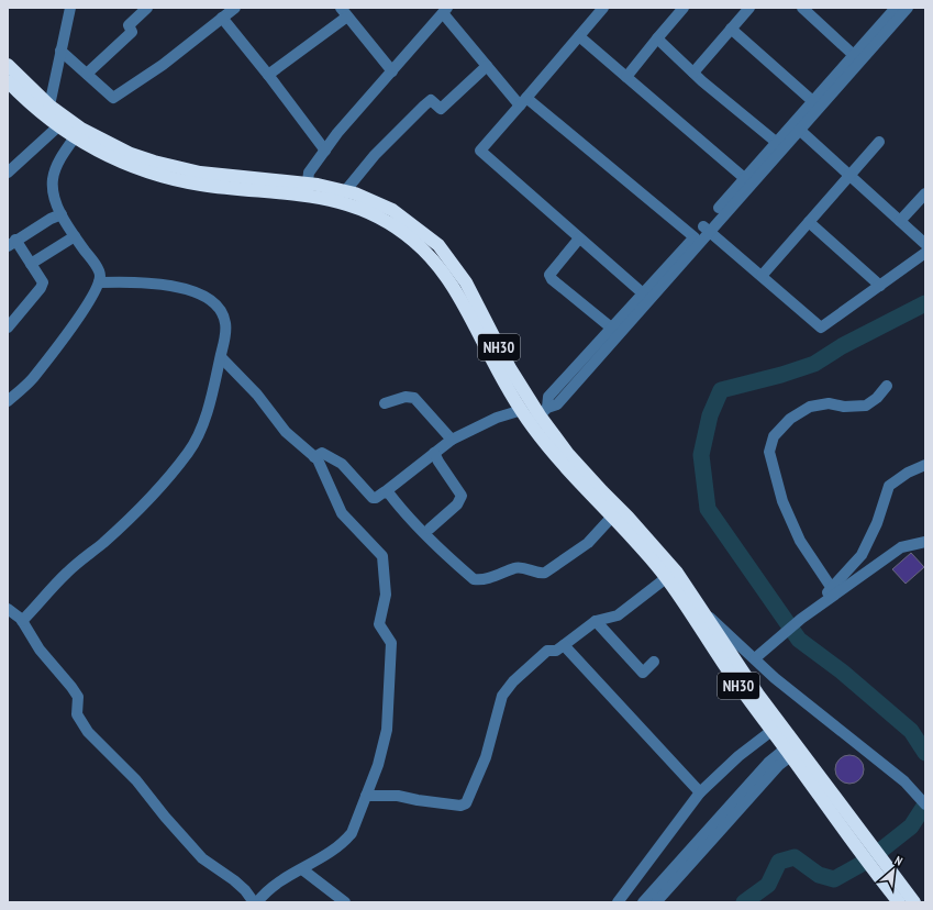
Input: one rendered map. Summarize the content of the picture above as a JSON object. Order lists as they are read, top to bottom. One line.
{"streets":{"highway":["NH30"]},"north":"top right"}
